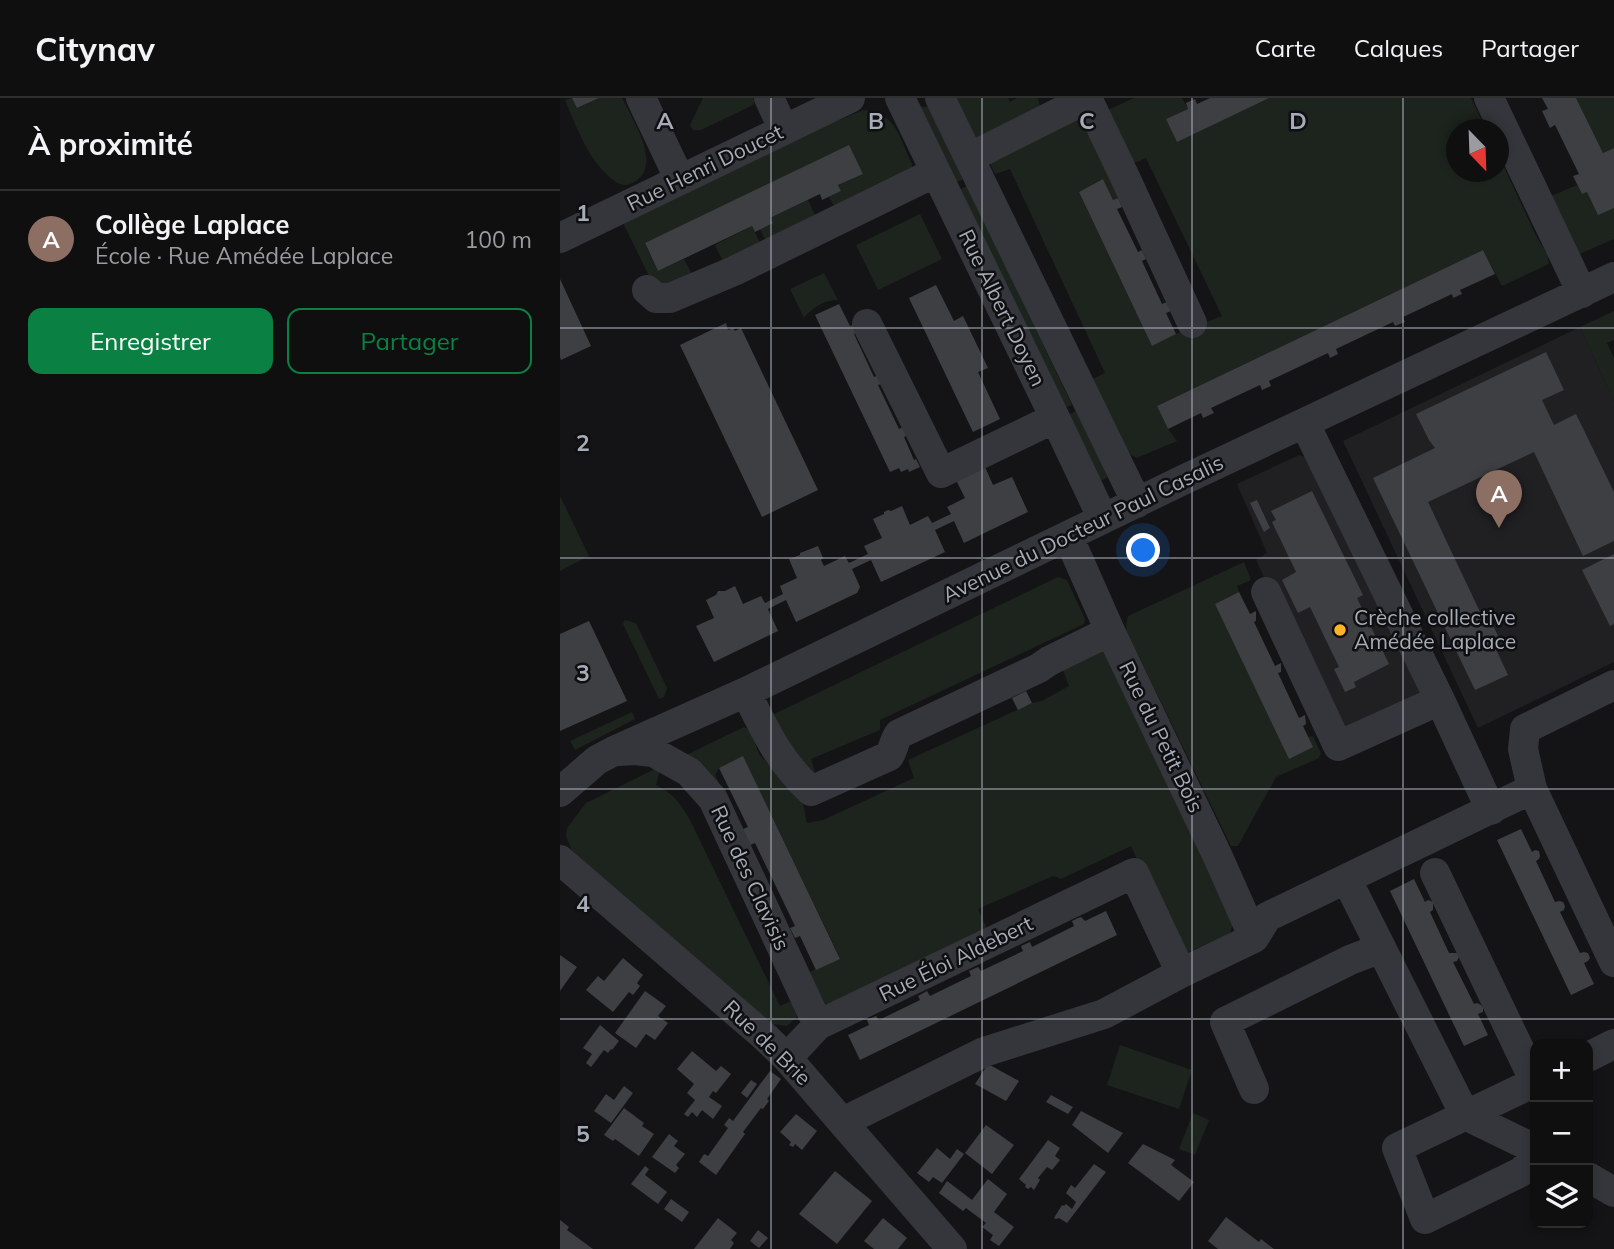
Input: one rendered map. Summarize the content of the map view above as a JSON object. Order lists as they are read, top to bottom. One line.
{"streets":{"street":["Rue Henri Doucet","Rue Albert Doyen","Avenue du Docteur Paul Casalis","Rue du Petit Bois","Rue des Clavisis","Rue Éloi Aldebert","Rue de Brie"]},"crossings":[["Rue Albert Doyen","Avenue du Docteur Paul Casalis"],["Avenue du Docteur Paul Casalis","Rue du Petit Bois"],["Avenue du Docteur Paul Casalis","Rue des Clavisis"],["Rue des Clavisis","Rue Éloi Aldebert"],["Rue Éloi Aldebert","Rue de Brie"]],"places":["Crèche collective Amédée Laplace"],"north":"bottom right","page":{"header":"Citynav","nav":["Carte","Calques","Partager"],"heading":"À proximité","list":[{"mark":"A","name":"Collège Laplace","note":"École · Rue Amédée Laplace","value":"100 m"}],"buttons":["Enregistrer","Partager"],"pins":"A","map_buttons":["+","−"]},"grid":{"columns":["A","B","C","D"],"rows":["1","2","3","4","5"]}}
